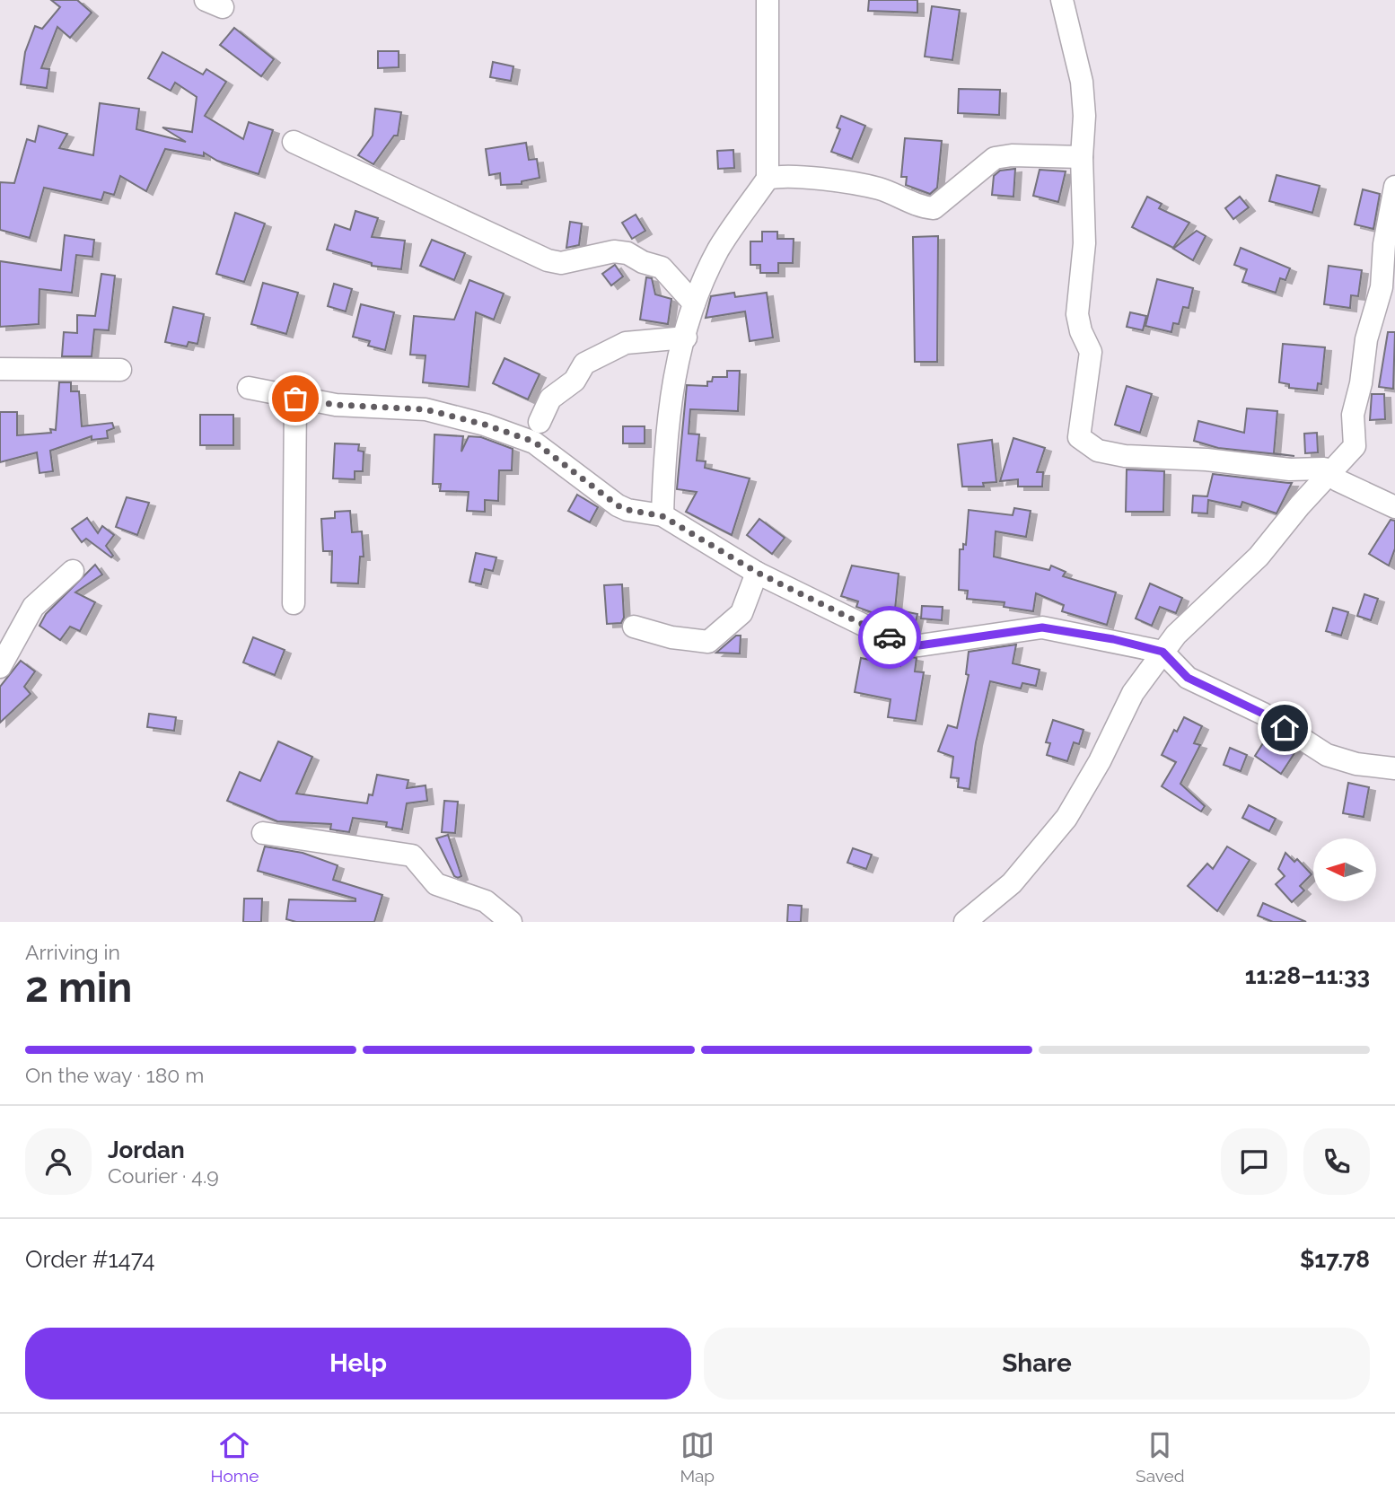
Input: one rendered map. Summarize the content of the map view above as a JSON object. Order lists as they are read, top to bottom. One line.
{"north":"left","page":{"heading":["2 min","Arriving in","11:28–11:33"],"panel":["Jordan","Courier · 4.9","Order #1474","$17.78"],"bar":"On the way · 180 m","buttons":["Help","Share"],"tabs":["Home","Map","Saved"]}}
